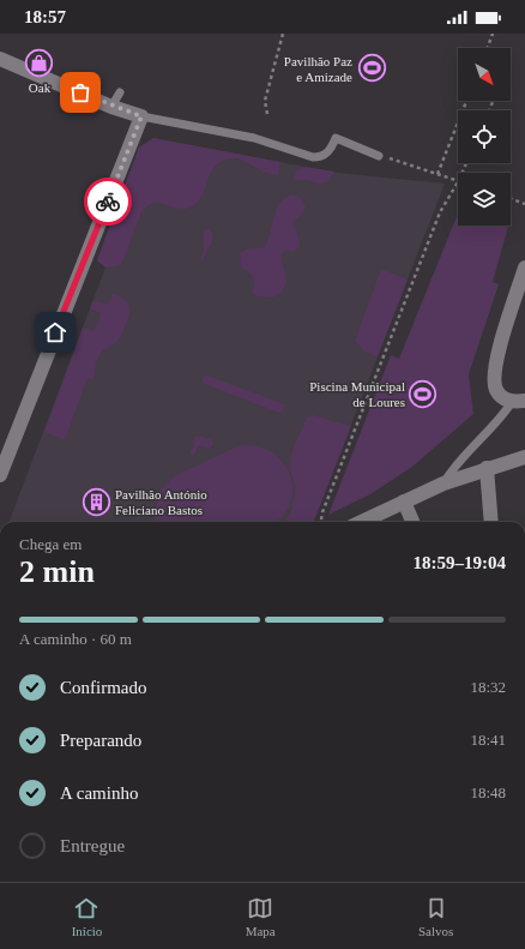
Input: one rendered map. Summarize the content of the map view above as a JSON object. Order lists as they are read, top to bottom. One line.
{"places":{"shop":["Oak"],"sports":["Pavilhão Paz e Amizade","Piscina Municipal de Loures"],"building":["Pavilhão António Feliciano Bastos"]},"north":"bottom right","page":{"status":"18:57","heading":["2 min","Chega em","18:59–19:04"],"bar":"A caminho · 60 m","list":[["Confirmado","18:32"],["Preparando","18:41"],["A caminho","18:48"],"Entregue"],"tabs":["Início","Mapa","Salvos"]}}
